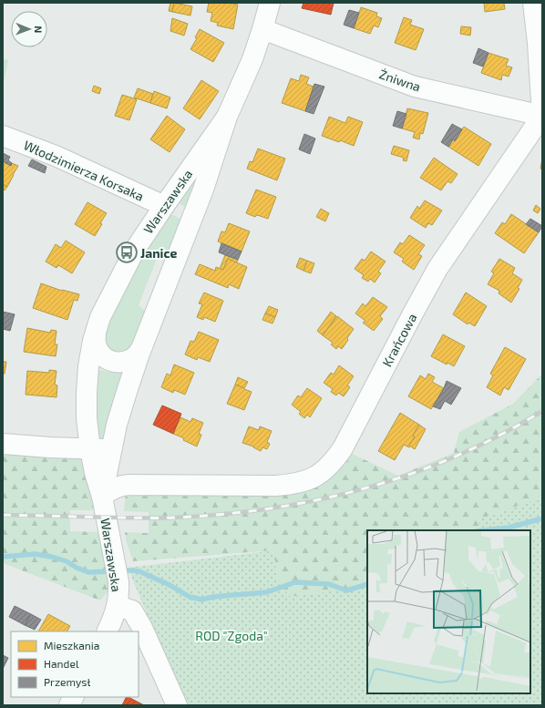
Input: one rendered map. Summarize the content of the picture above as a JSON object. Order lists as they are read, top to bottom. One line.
{"streets":{"street":["Żniwna","Włodzimierza Korsaka","Warszawska","Krańcowa"]},"crossings":[["Żniwna","Warszawska"],["Żniwna","Krańcowa"],["Włodzimierza Korsaka","Warszawska"],["Warszawska","Krańcowa"]],"parks":["ROD \"Zgoda\""],"places":{"bus stop":["Janice"]},"legend":["Mieszkania","Handel","Przemysł"],"north":"right"}
